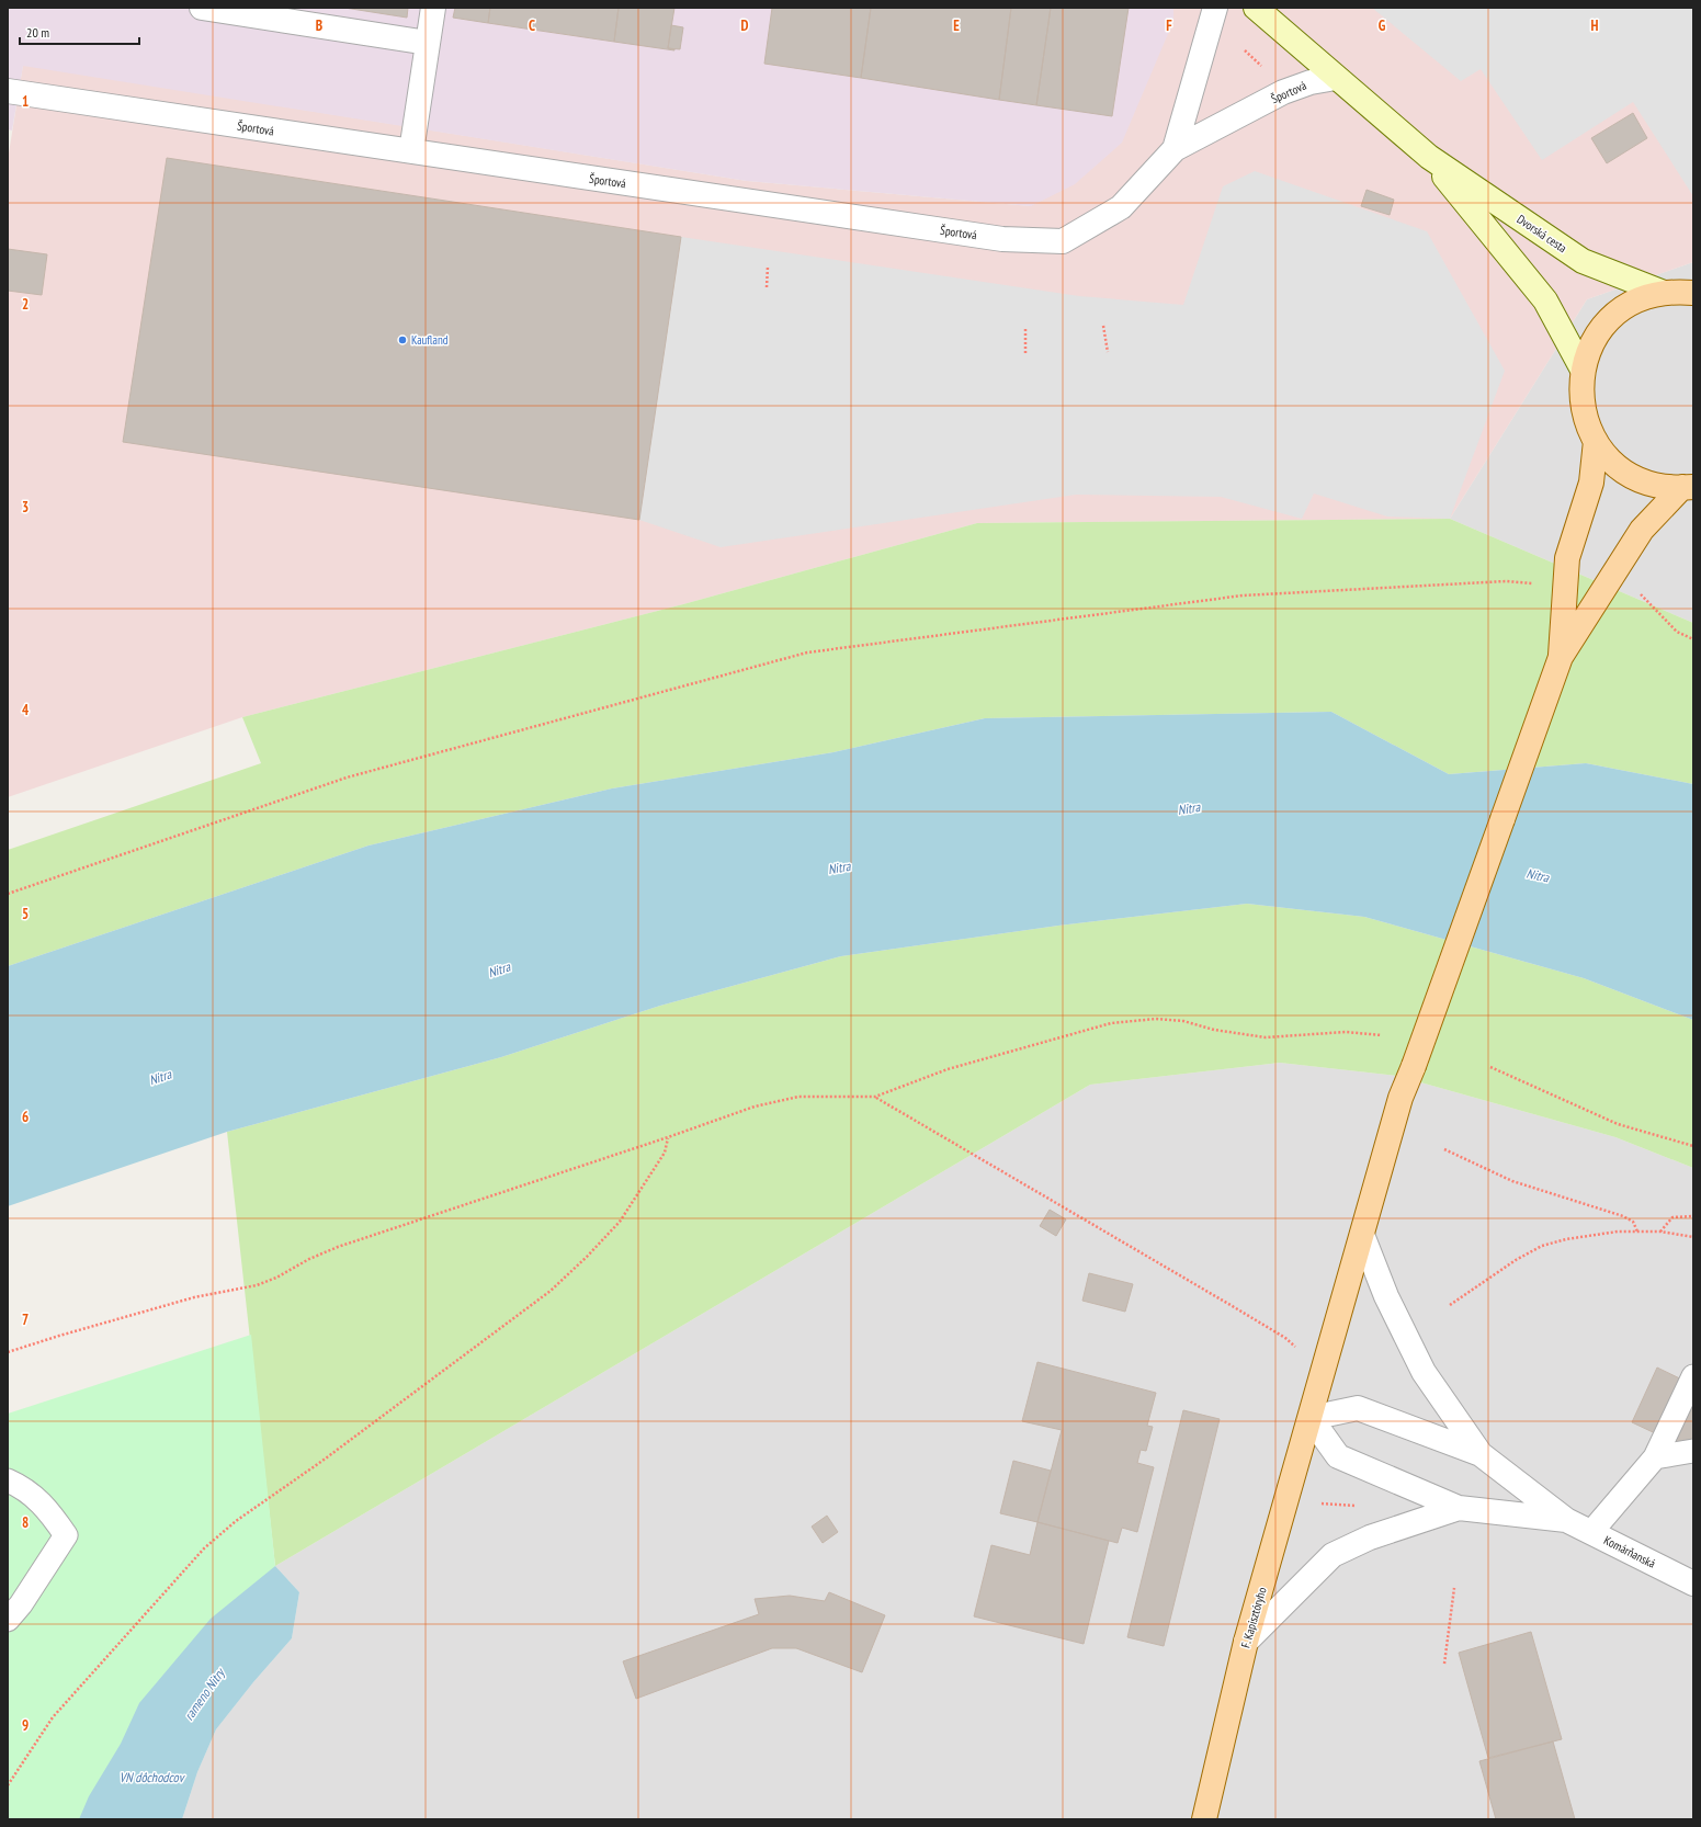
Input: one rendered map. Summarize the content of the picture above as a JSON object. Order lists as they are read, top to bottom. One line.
{"streets":{"main road":["F. Kapisztóryho"],"street":["Športová","Dvorská cesta","Komárňanská"]},"crossings":[["Športová","Dvorská cesta"]],"water":["Nitra","rameno Nitry","VN dôchodcov"],"places":["Kaufland"],"scale_bar":"20 m","grid":{"columns":["B","C","D","E","F","G","H"],"rows":["1","2","3","4","5","6","7","8","9"]}}
